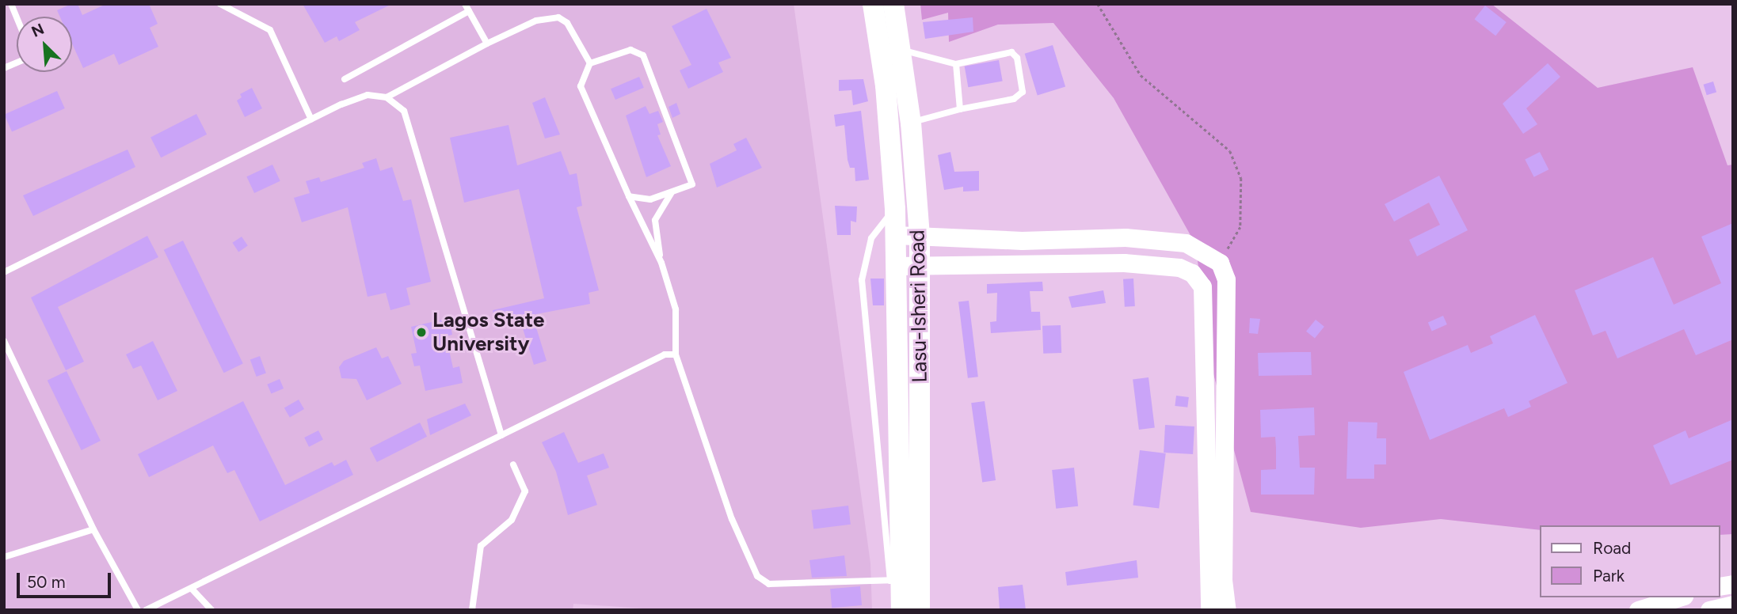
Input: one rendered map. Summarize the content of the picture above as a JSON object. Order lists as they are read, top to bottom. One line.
{"streets":{"main road":["Lasu-Isheri Road"]},"places":["Lagos State University"],"legend":["Road","Park"],"scale_bar":"50 m","north":"top left"}
